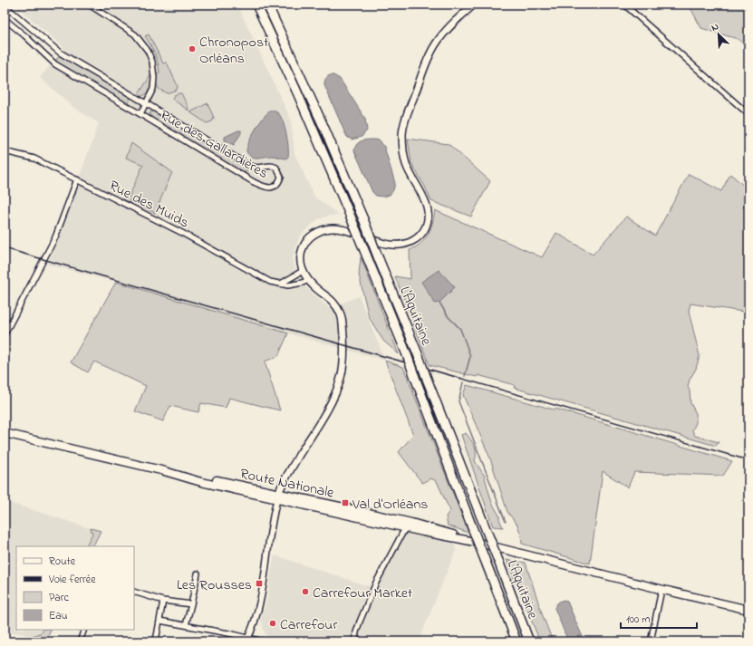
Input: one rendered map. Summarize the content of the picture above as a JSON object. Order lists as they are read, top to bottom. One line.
{"streets":{"highway":["L'Aquitaine"],"main road":["Route Nationale"],"street":["Rue des Gallardières","Rue des Muids"]},"places":{"other":["Chronopost Orléans","Carrefour Market","Carrefour"],"transit":["Val d'Orléans","Les Rousses"]},"legend":["Route","Voie ferrée","Parc","Eau"],"scale_bar":"100 m","north":"top left"}
